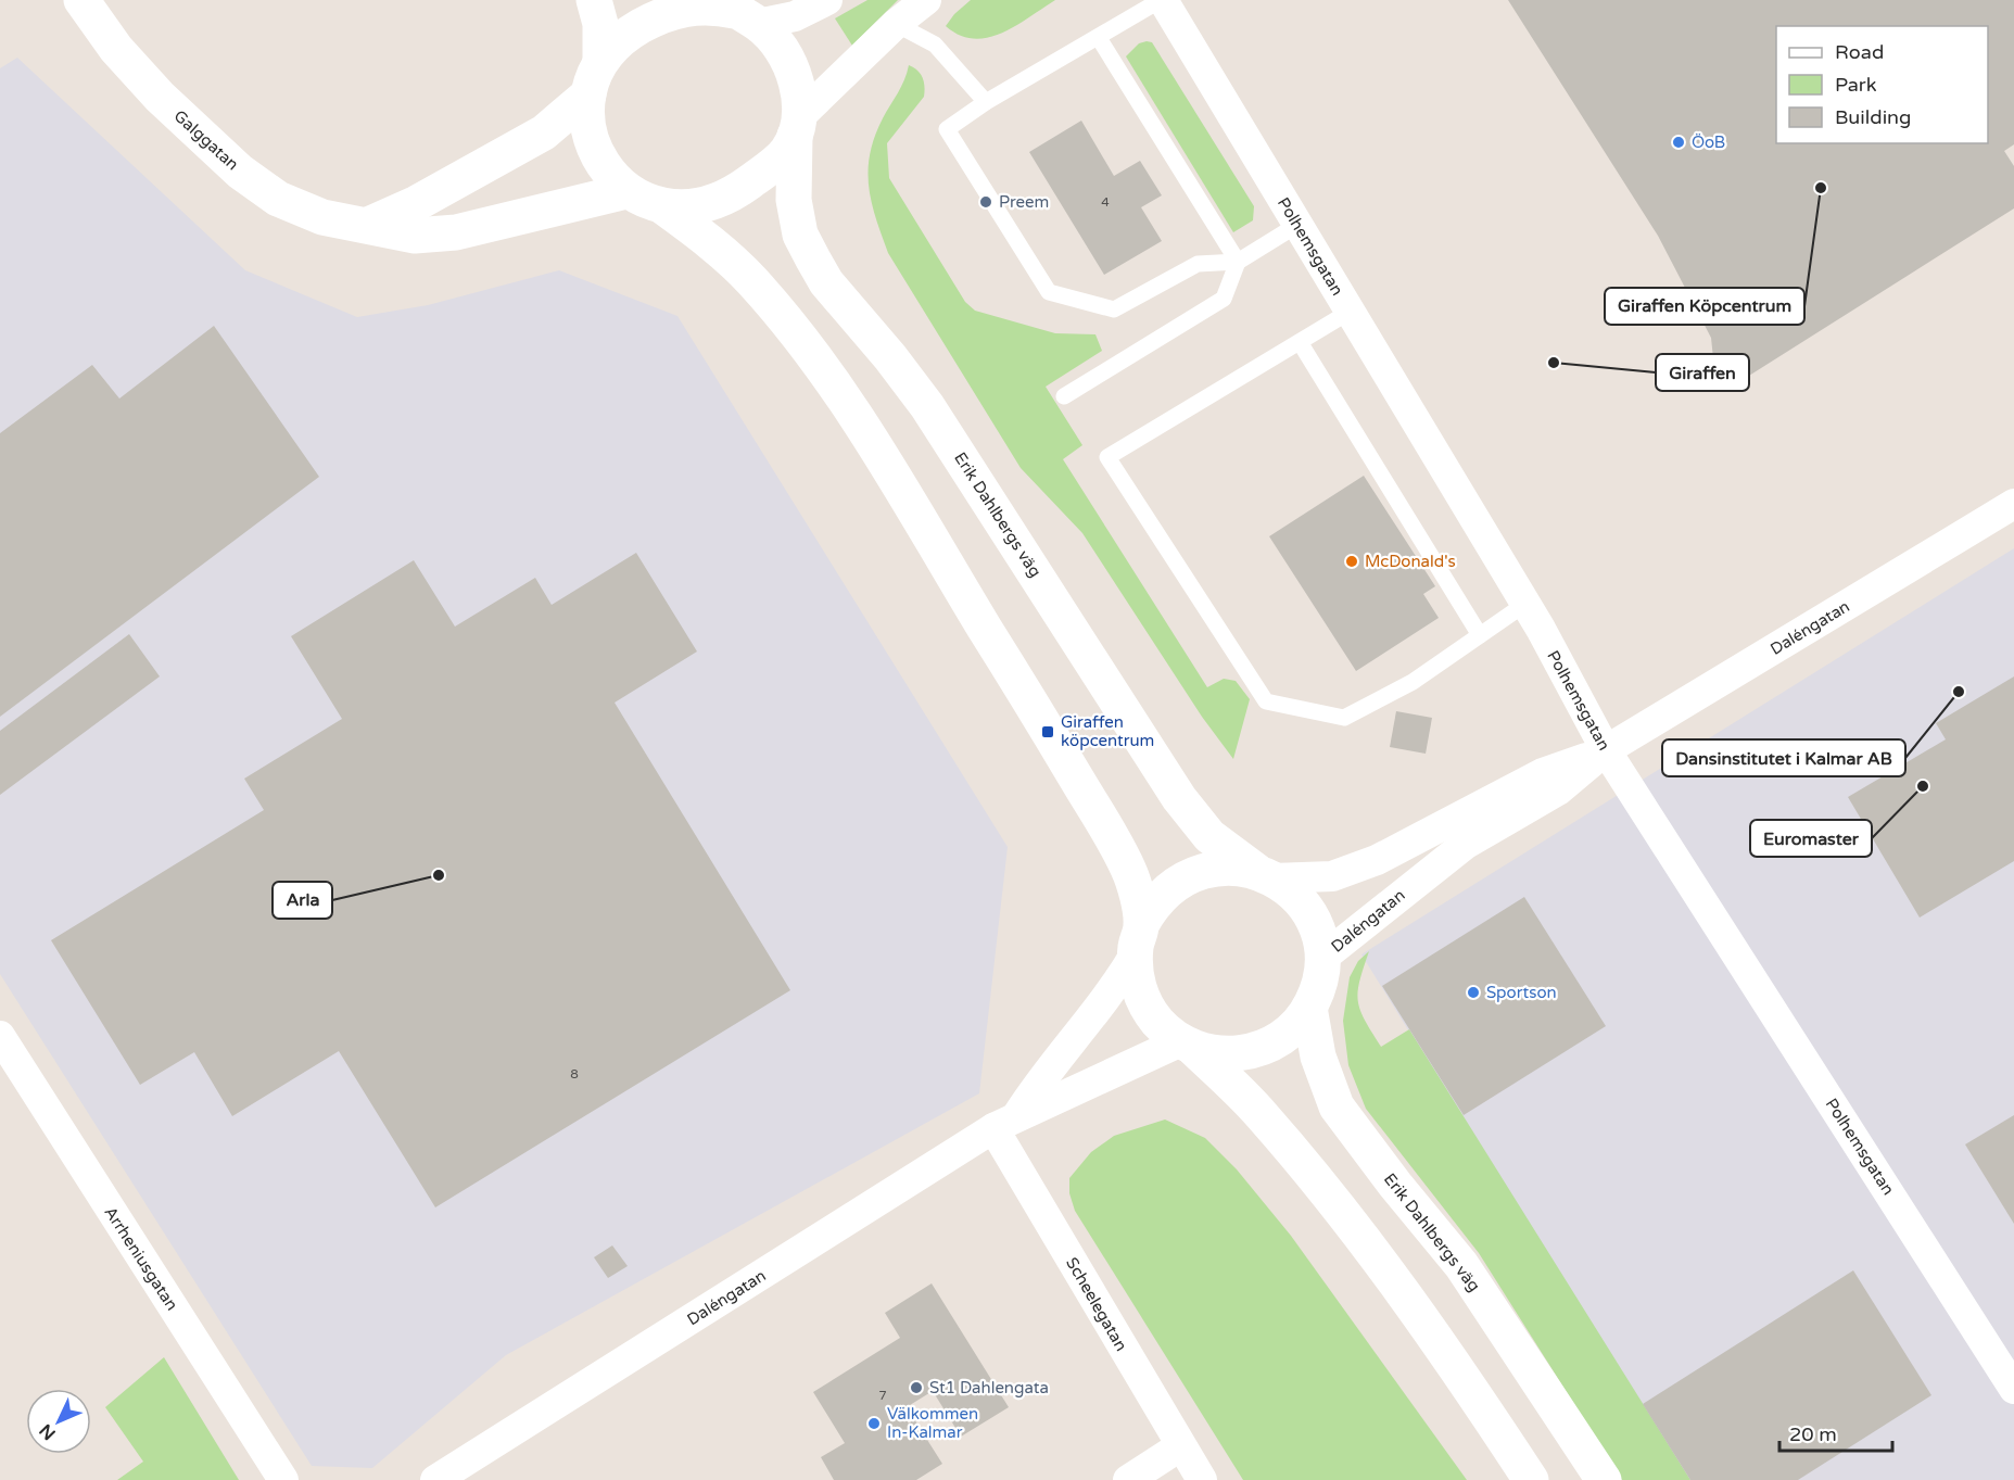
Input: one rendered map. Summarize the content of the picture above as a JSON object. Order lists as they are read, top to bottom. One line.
{"streets":{"main road":["Galggatan","Erik Dahlbergs väg"],"street":["Polhemsgatan","Daléngatan","Arrheniusgatan","Scheelegatan"]},"crossings":[["Galggatan","Erik Dahlbergs väg"],["Polhemsgatan","Daléngatan"],["Erik Dahlbergs väg","Daléngatan"],["Daléngatan","Scheelegatan"]],"places":{"other":["ÖoB","Giraffen Köpcentrum","Preem","Giraffen","McDonald's","Dansinstitutet i Kalmar AB","Euromaster","Arla","Sportson","St1 Dahlengata","Välkommen In-Kalmar"],"transit":["Giraffen köpcentrum"]},"house_numbers":["4","8","7"],"legend":["Road","Park","Building"],"scale_bar":"20 m","north":"bottom left"}
